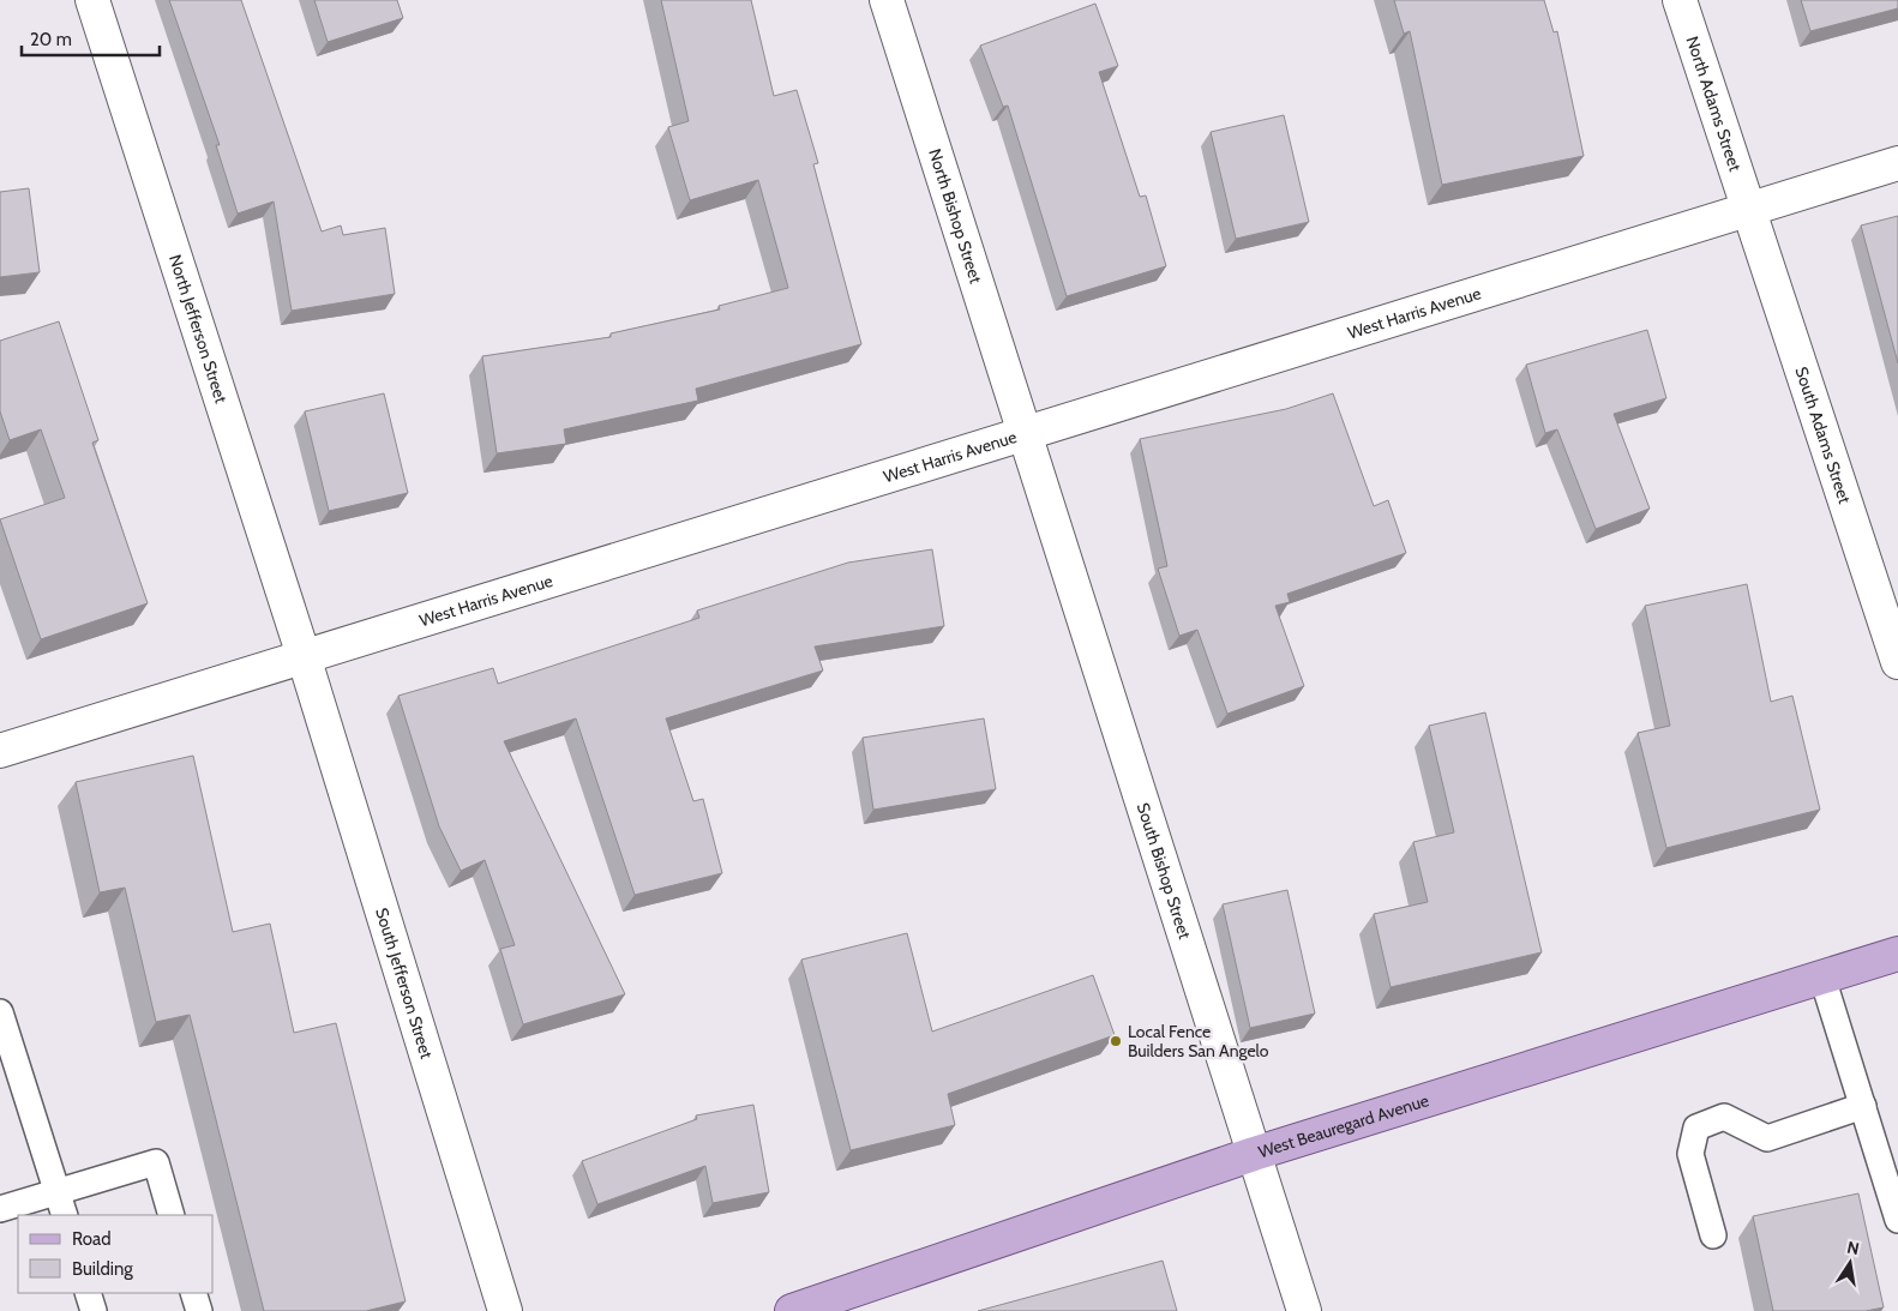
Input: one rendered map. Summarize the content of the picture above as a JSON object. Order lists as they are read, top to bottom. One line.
{"streets":{"main road":["West Beauregard Avenue"],"street":["North Adams Street","North Bishop Street","West Harris Avenue","North Jefferson Street","South Adams Street","South Bishop Street","South Jefferson Street"]},"crossings":[["North Adams Street","West Harris Avenue"],["North Adams Street","South Adams Street"],["North Bishop Street","West Harris Avenue"],["North Bishop Street","South Bishop Street"],["West Harris Avenue","North Jefferson Street"],["West Harris Avenue","South Adams Street"],["West Harris Avenue","South Bishop Street"],["West Harris Avenue","South Jefferson Street"],["North Jefferson Street","South Jefferson Street"],["South Bishop Street","West Beauregard Avenue"]],"places":["Local Fence Builders San Angelo"],"legend":["Road","Building"],"scale_bar":"20 m","north":"top"}
